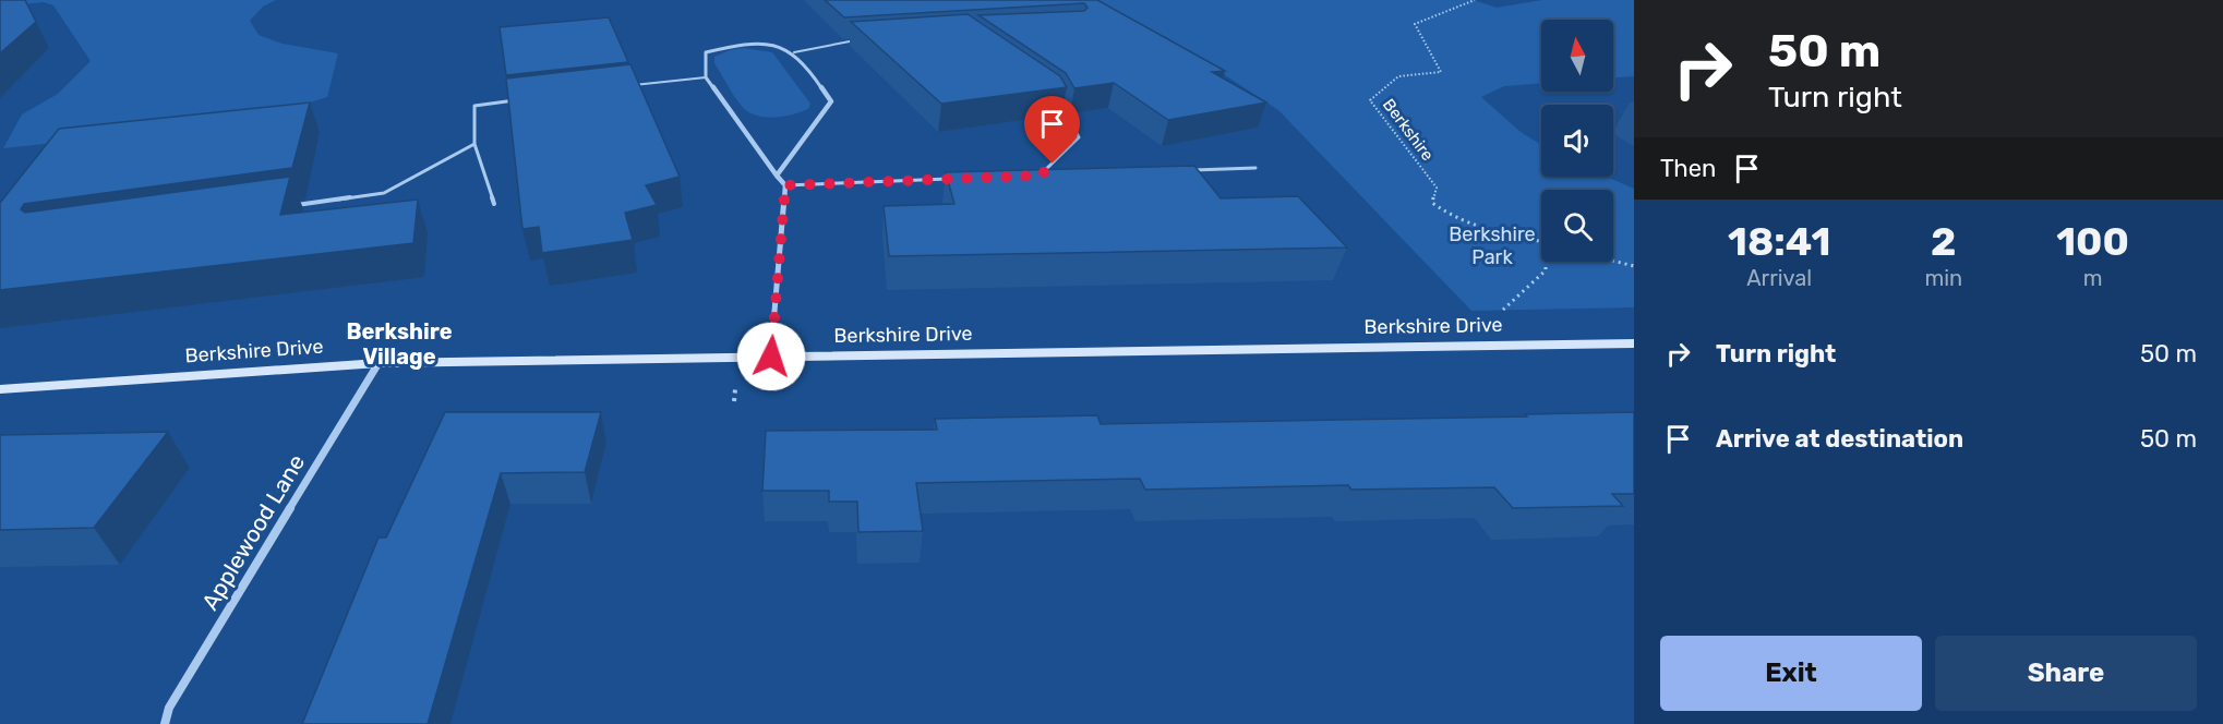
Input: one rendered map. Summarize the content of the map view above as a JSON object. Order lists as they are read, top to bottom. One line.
{"streets":{"street":["Berkshire Drive","Applewood Lane"],"path":["Berkshire"]},"crossings":[["Berkshire Drive","Applewood Lane"]],"districts":["Berkshire Village"],"parks":["Berkshire Park"],"north":"top","page":{"turn":["50 m","Turn right"],"then":"Then","eta":["18:41","Arrival","2","min","100","m"],"list":[{"name":"Turn right","value":"50 m"},{"name":"Arrive at destination","value":"50 m"}],"buttons":["Exit","Share"]}}
